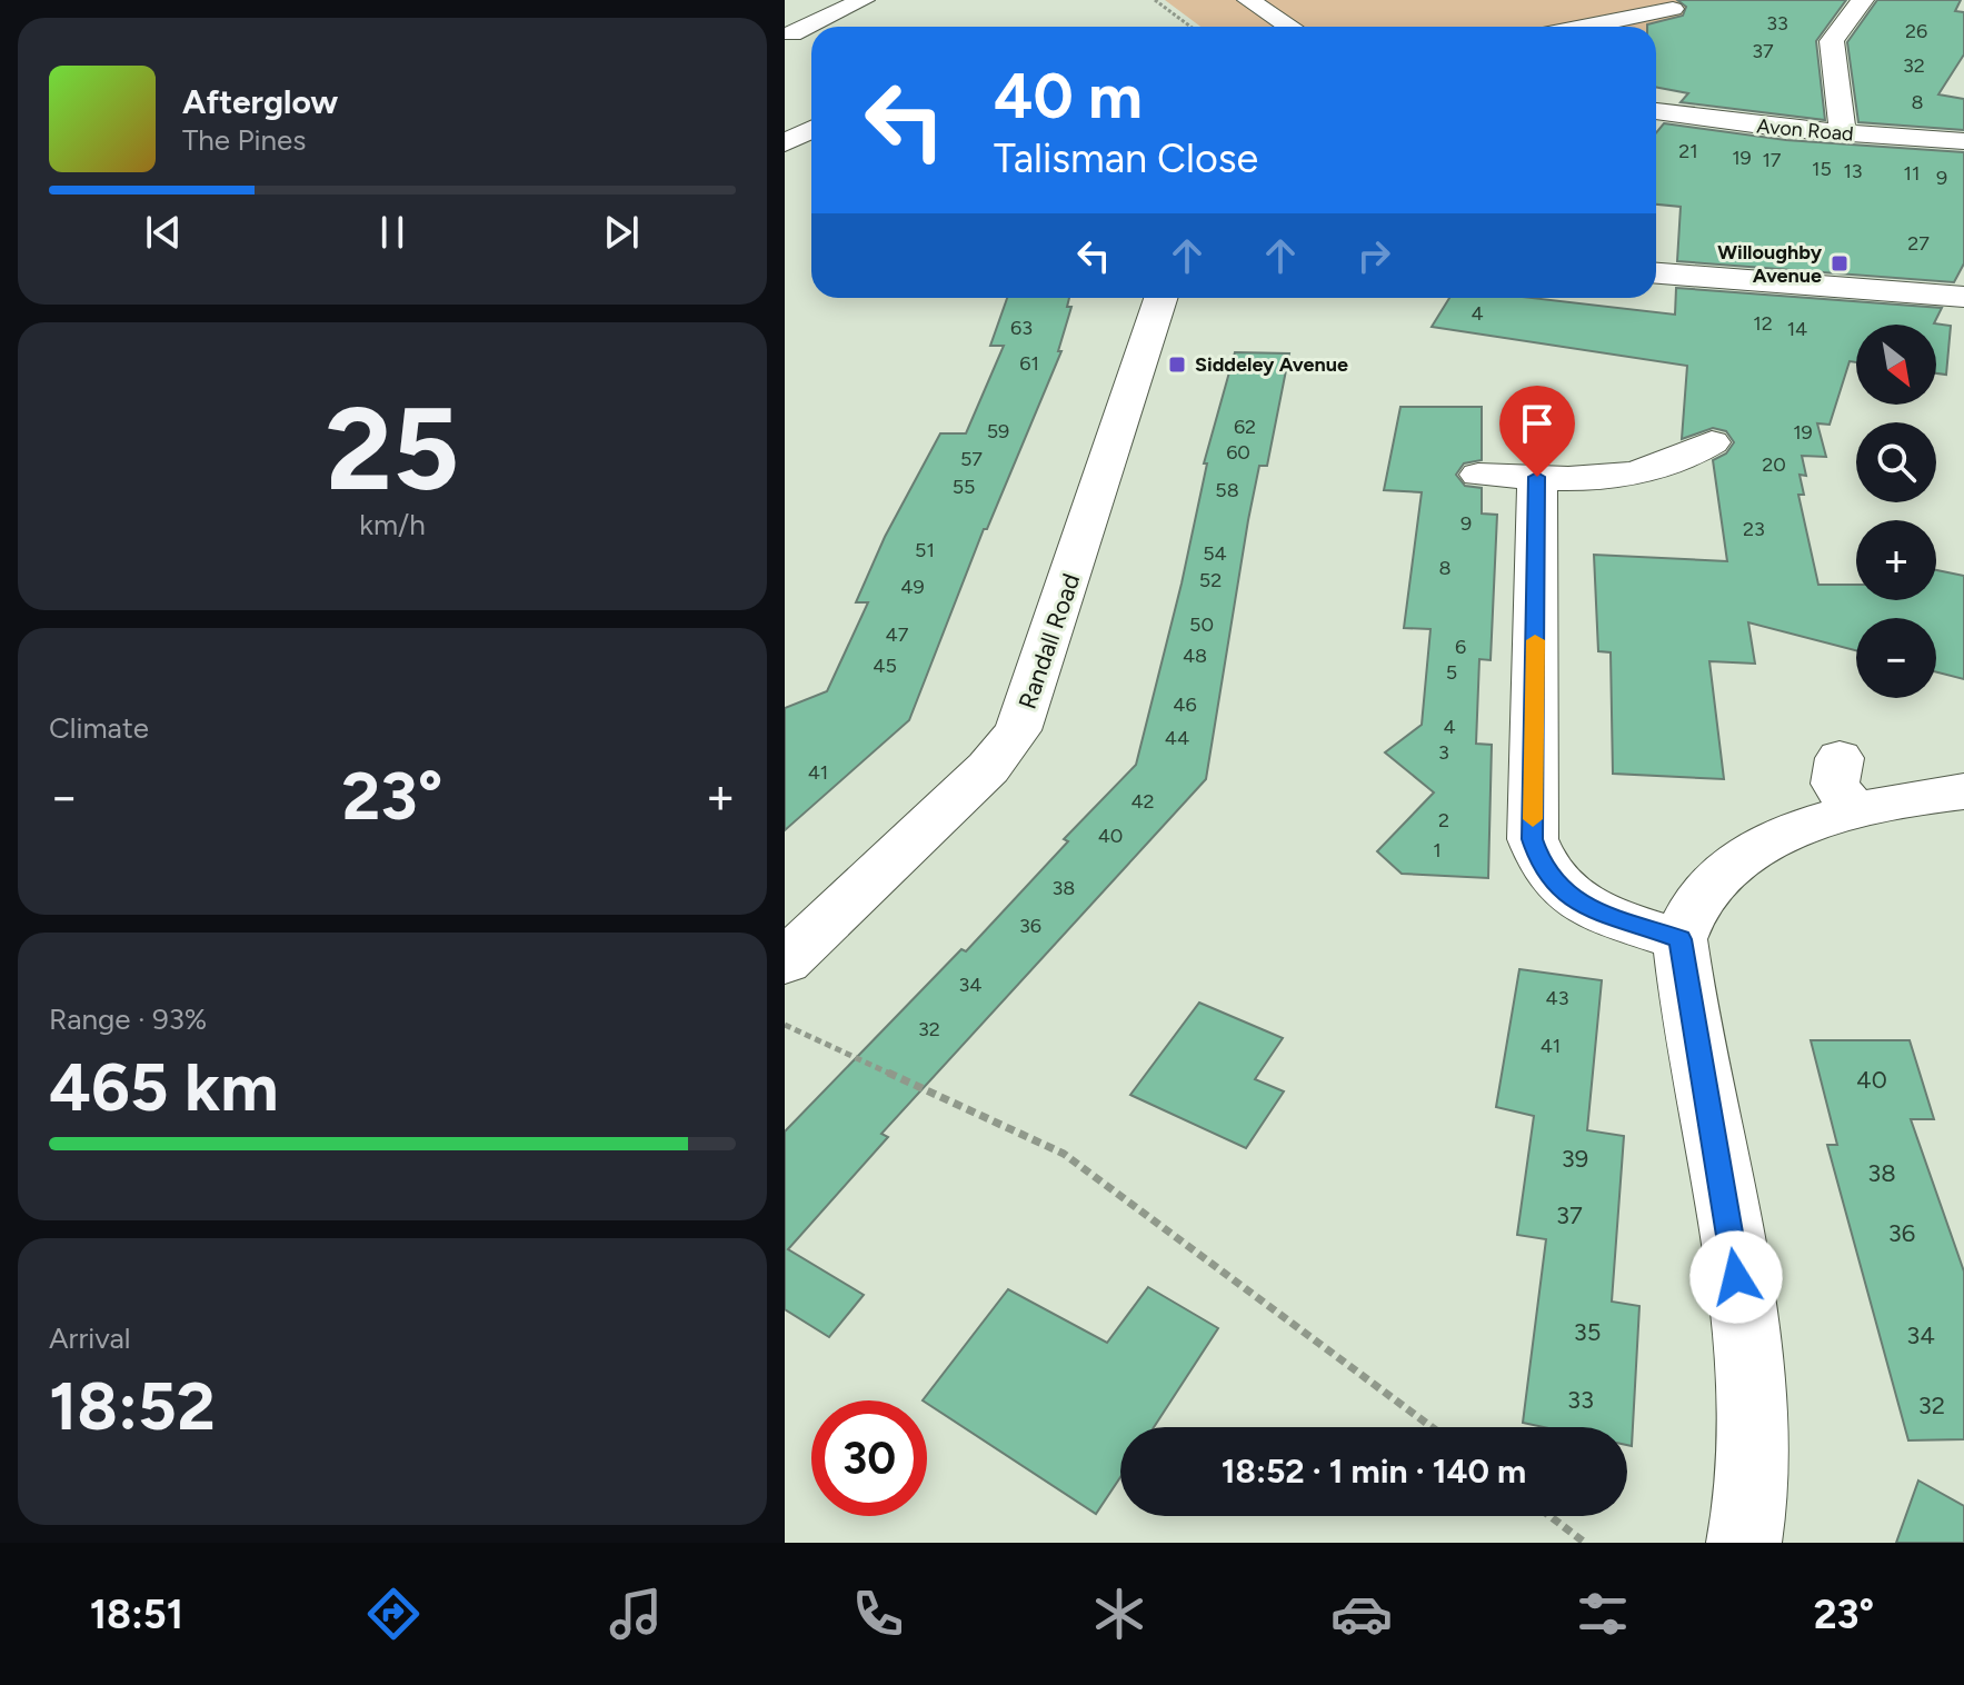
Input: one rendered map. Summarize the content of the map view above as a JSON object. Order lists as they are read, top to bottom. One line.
{"streets":{"street":["Avon Road","Randall Road"]},"places":{"transit":["Willoughby Avenue","Siddeley Avenue"]},"house_numbers":["33","26","37","32","8","21","19","17","15","13","11","9","27","4","12","63","14","61","62","59","19","60","57","20","55","58","9","23","51","54","8","52","49","50","47","6","48","45","5","46","4","44","3","41","42","2","40","1","38","36","34","43","32","41","40","39","38","37","36","35","34","33","32"],"north":"bottom right","page":{"turn":["40 m","Talisman Close"],"song":["Afterglow","The Pines"],"tile":[["25","km/h"],"Climate",["Range · 93%","465 km"],["Arrival","18:52"]],"map_buttons":["+","−"],"heat":["−","23°","+"],"limit":"30","trip":"18:52 · 1 min · 140 m","tabs":["18:51","23°"]}}
